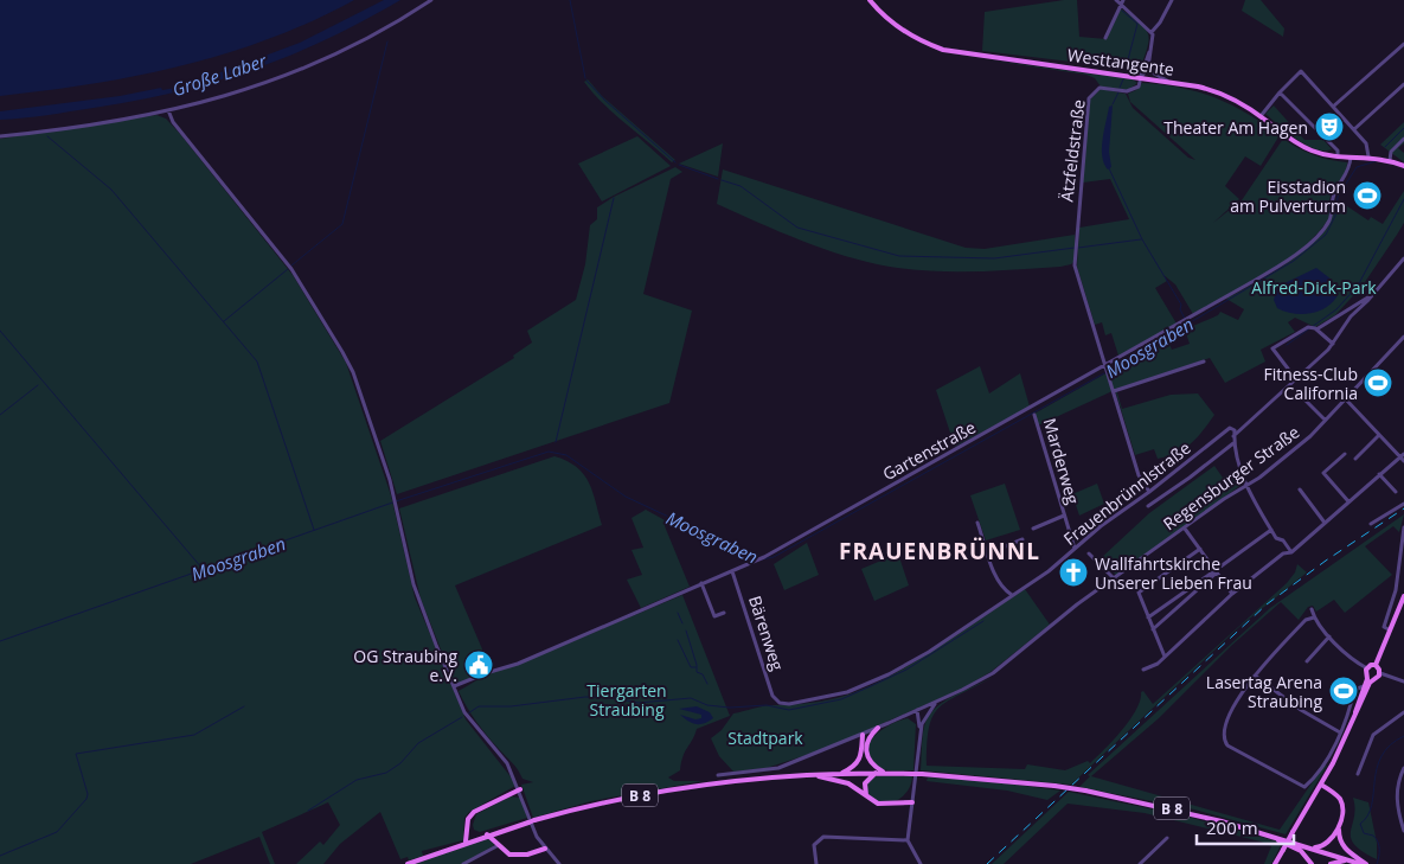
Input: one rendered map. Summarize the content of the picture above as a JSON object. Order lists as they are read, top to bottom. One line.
{"streets":{"main road":["Westtangente","B 8"],"street":["Ätzfeldstraße","Gartenstraße","Marderweg","Regensburger Straße","Frauenbrünnlstraße","Bärenweg"]},"crossings":[["Westtangente","Ätzfeldstraße"],["Westtangente","Gartenstraße"],["Ätzfeldstraße","Gartenstraße"],["Gartenstraße","Bärenweg"],["Marderweg","Frauenbrünnlstraße"],["Frauenbrünnlstraße","Bärenweg"]],"districts":["FRAUENBRÜNNL"],"water":["Große Laber","Moosgraben"],"parks":["Alfred-Dick-Park","Tiergarten Straubing","Stadtpark"],"places":{"theatre":["Theater Am Hagen"],"sports":["Eisstadion am Pulverturm","Fitness-Club California","Lasertag Arena Straubing"],"church":["Wallfahrtskirche Unserer Lieben Frau"],"public building":["OG Straubing e.V."]},"scale_bar":"200 m"}
